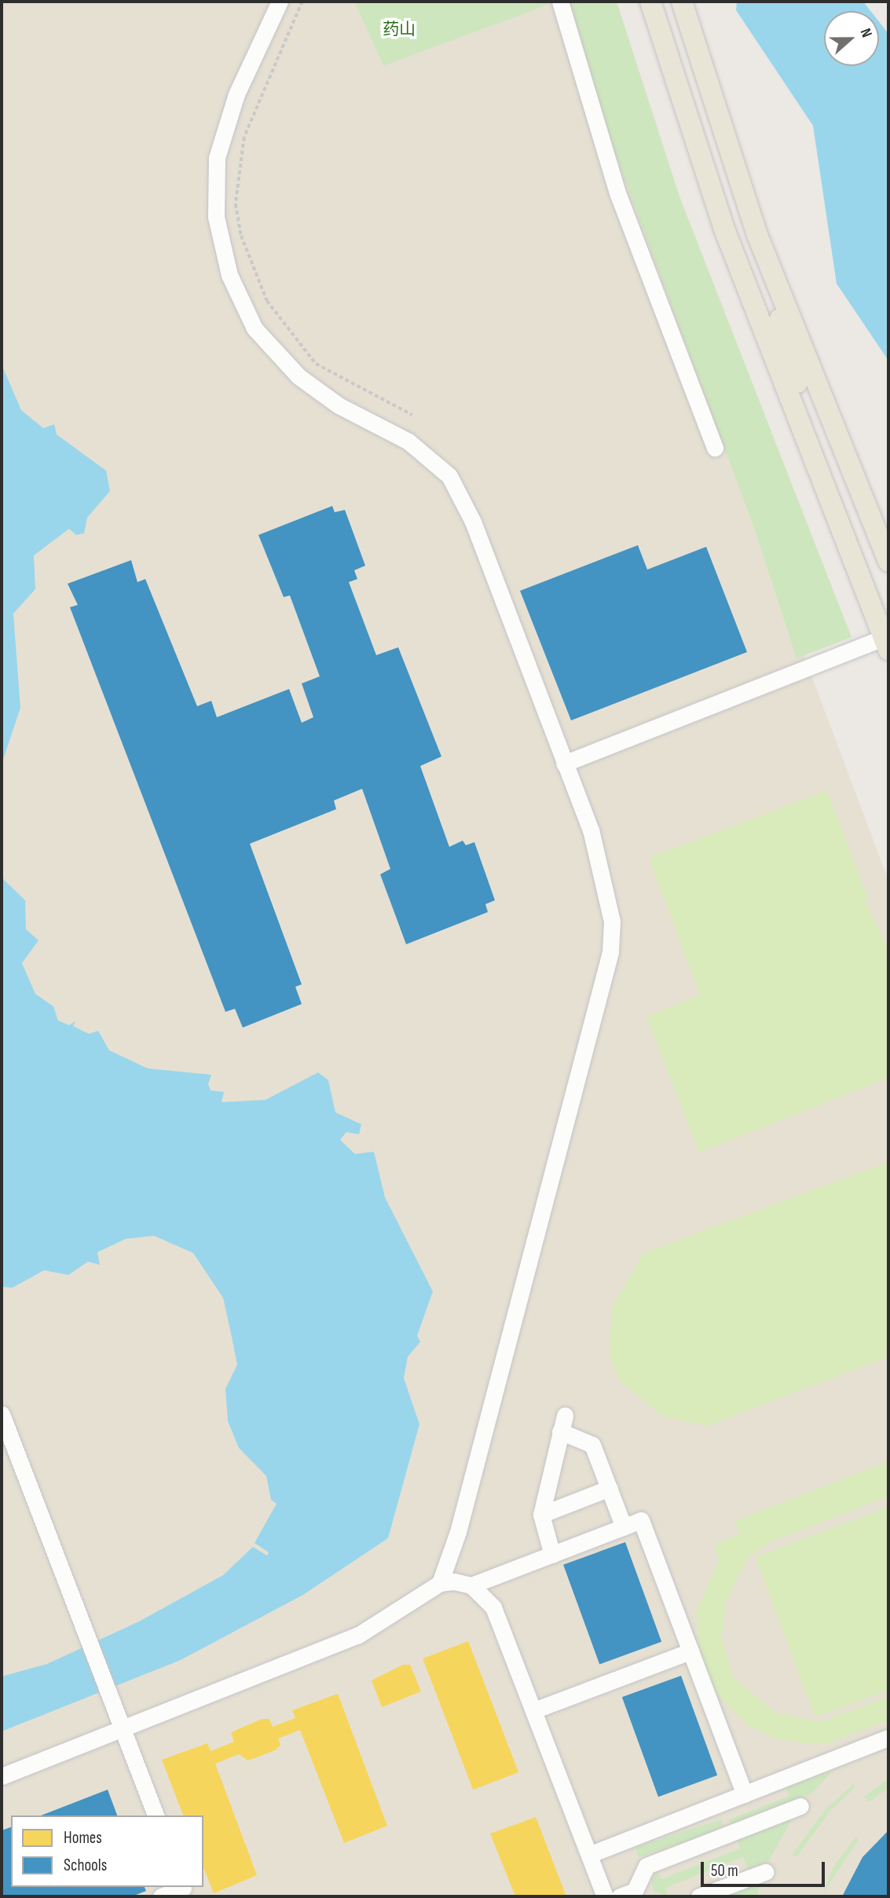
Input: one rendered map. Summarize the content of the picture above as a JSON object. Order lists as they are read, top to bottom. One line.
{"parks":["药山"],"legend":["Homes","Schools"],"scale_bar":"50 m","north":"right"}
